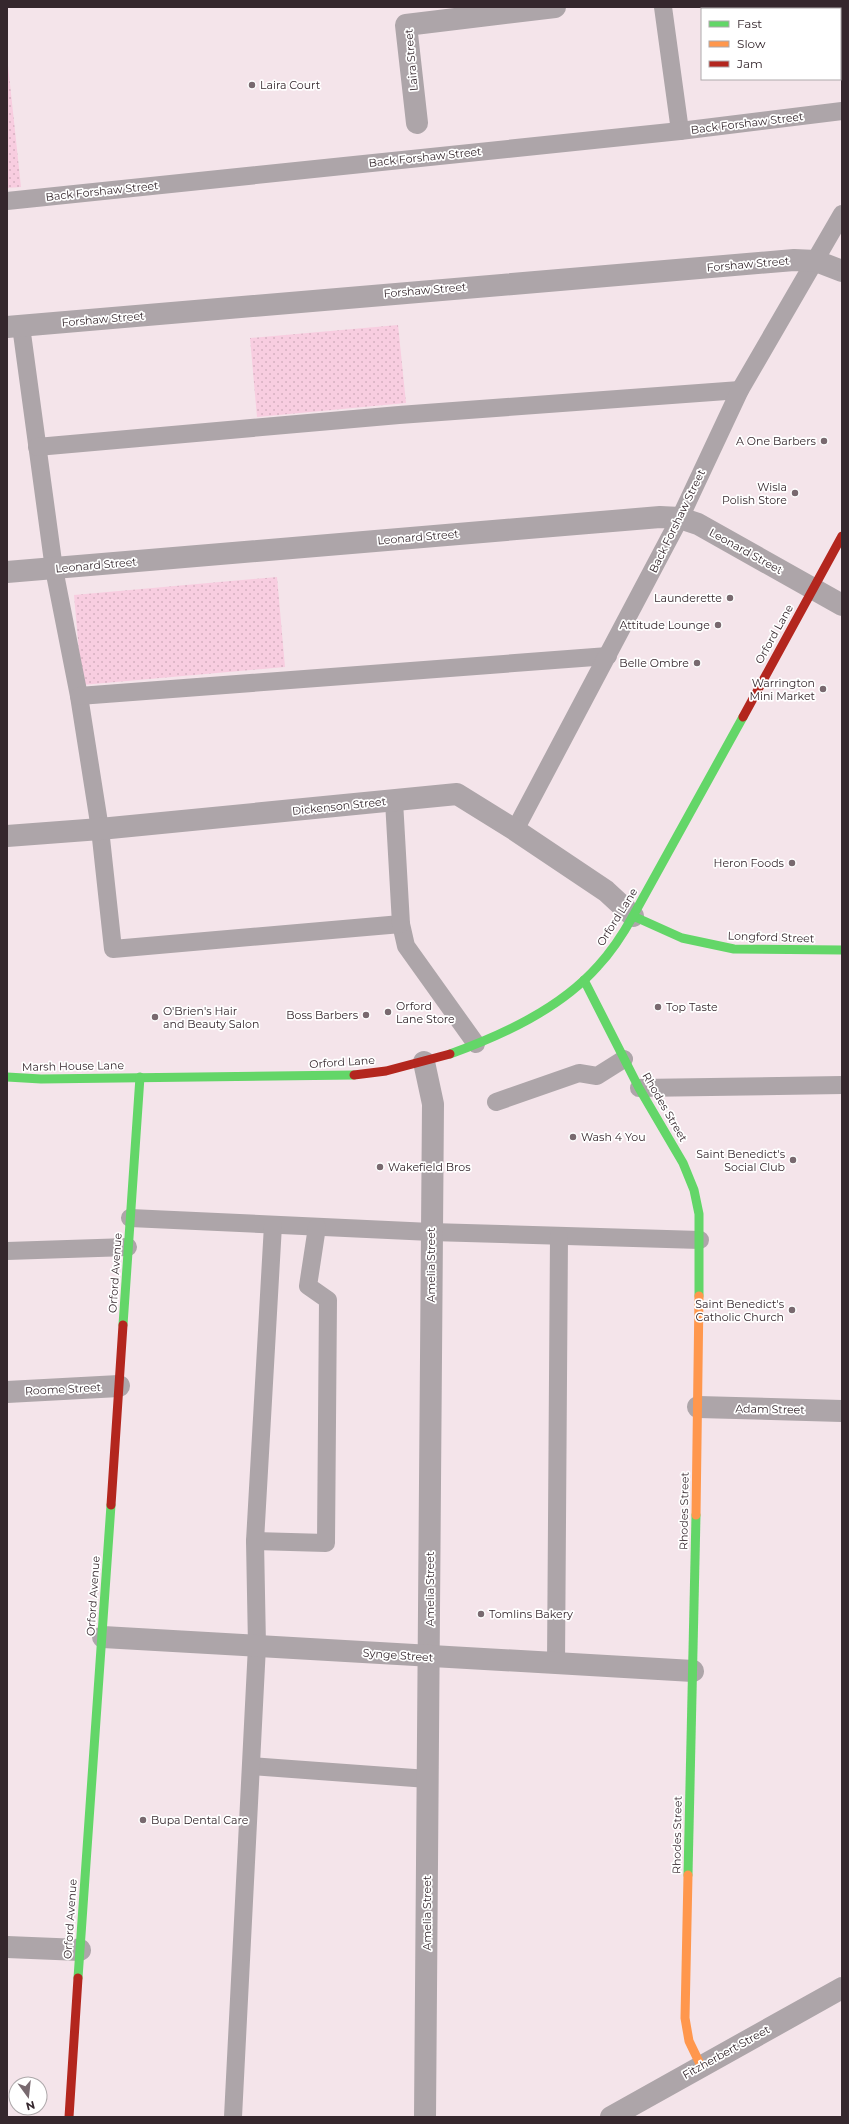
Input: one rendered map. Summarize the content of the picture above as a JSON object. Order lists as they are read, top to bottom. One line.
{"streets":{"street":["Laira Street","Forshaw Street","Leonard Street","Orford Lane","Dickenson Street","Longford Street","Marsh House Lane","Rhodes Street","Amelia Street","Orford Avenue","Roome Street","Adam Street","Synge Street","Fitzherbert Street"],"lane":["Back Forshaw Street"]},"crossings":[["Back Forshaw Street","Forshaw Street"],["Back Forshaw Street","Leonard Street"],["Back Forshaw Street","Dickenson Street"],["Leonard Street","Orford Lane"],["Orford Lane","Dickenson Street"],["Orford Lane","Longford Street"],["Orford Lane","Marsh House Lane"],["Orford Lane","Rhodes Street"],["Orford Lane","Amelia Street"],["Orford Lane","Orford Avenue"],["Dickenson Street","Longford Street"],["Marsh House Lane","Orford Avenue"],["Rhodes Street","Adam Street"],["Rhodes Street","Synge Street"],["Rhodes Street","Fitzherbert Street"],["Amelia Street","Synge Street"],["Orford Avenue","Roome Street"],["Orford Avenue","Synge Street"]],"places":["Laira Court","A One Barbers","Wisla Polish Store","Launderette","Attitude Lounge","Belle Ombre","Warrington Mini Market","Heron Foods","Top Taste","Orford Lane Store","Boss Barbers","O'Brien's Hair and Beauty Salon","Wash 4 You","Saint Benedict's Social Club","Wakefield Bros","Saint Benedict's Catholic Church","Tomlins Bakery","Bupa Dental Care"],"legend":["Fast","Slow","Jam"],"north":"bottom"}
